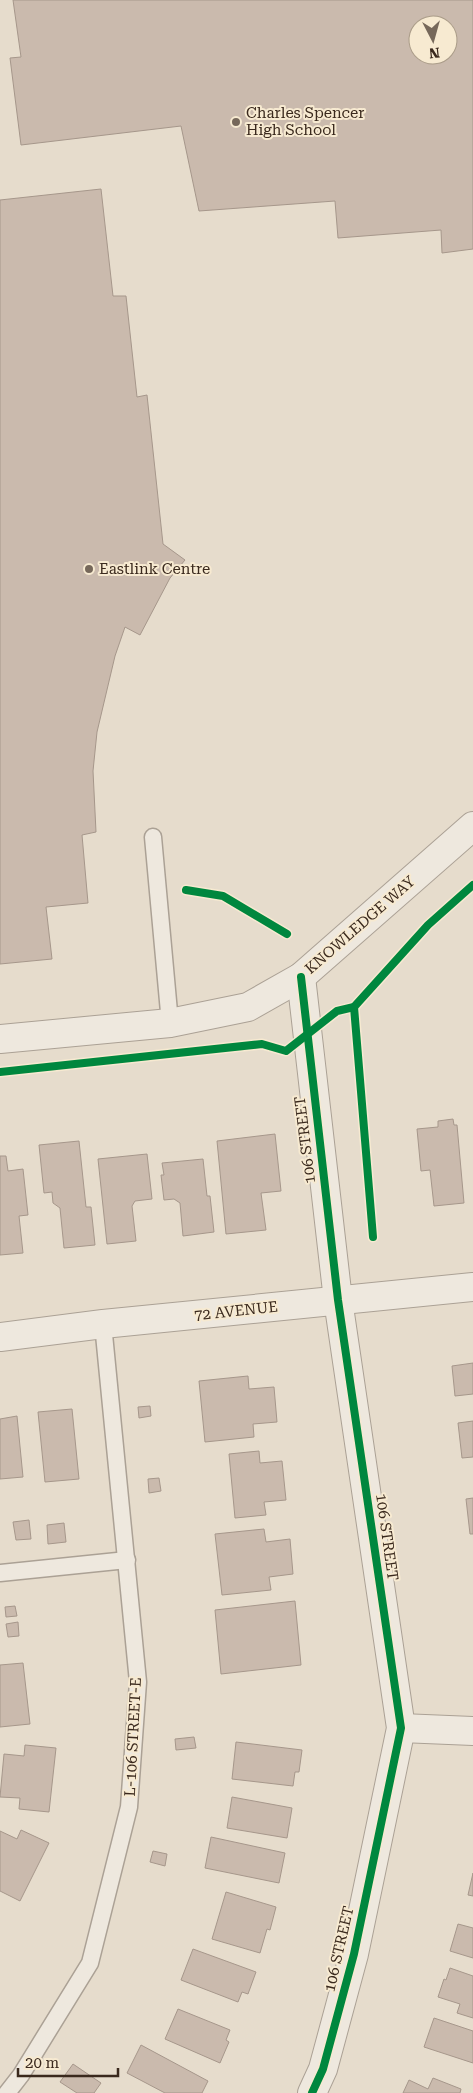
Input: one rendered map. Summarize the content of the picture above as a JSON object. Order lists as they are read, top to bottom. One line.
{"streets":{"street":["KNOWLEDGE WAY","106 STREET","72 AVENUE"],"lane":["L-106 STREET-E"]},"crossings":[["KNOWLEDGE WAY","106 STREET"],["106 STREET","72 AVENUE"],["72 AVENUE","L-106 STREET-E"]],"places":["Charles Spencer High School","Eastlink Centre"],"scale_bar":"20 m","north":"bottom"}
